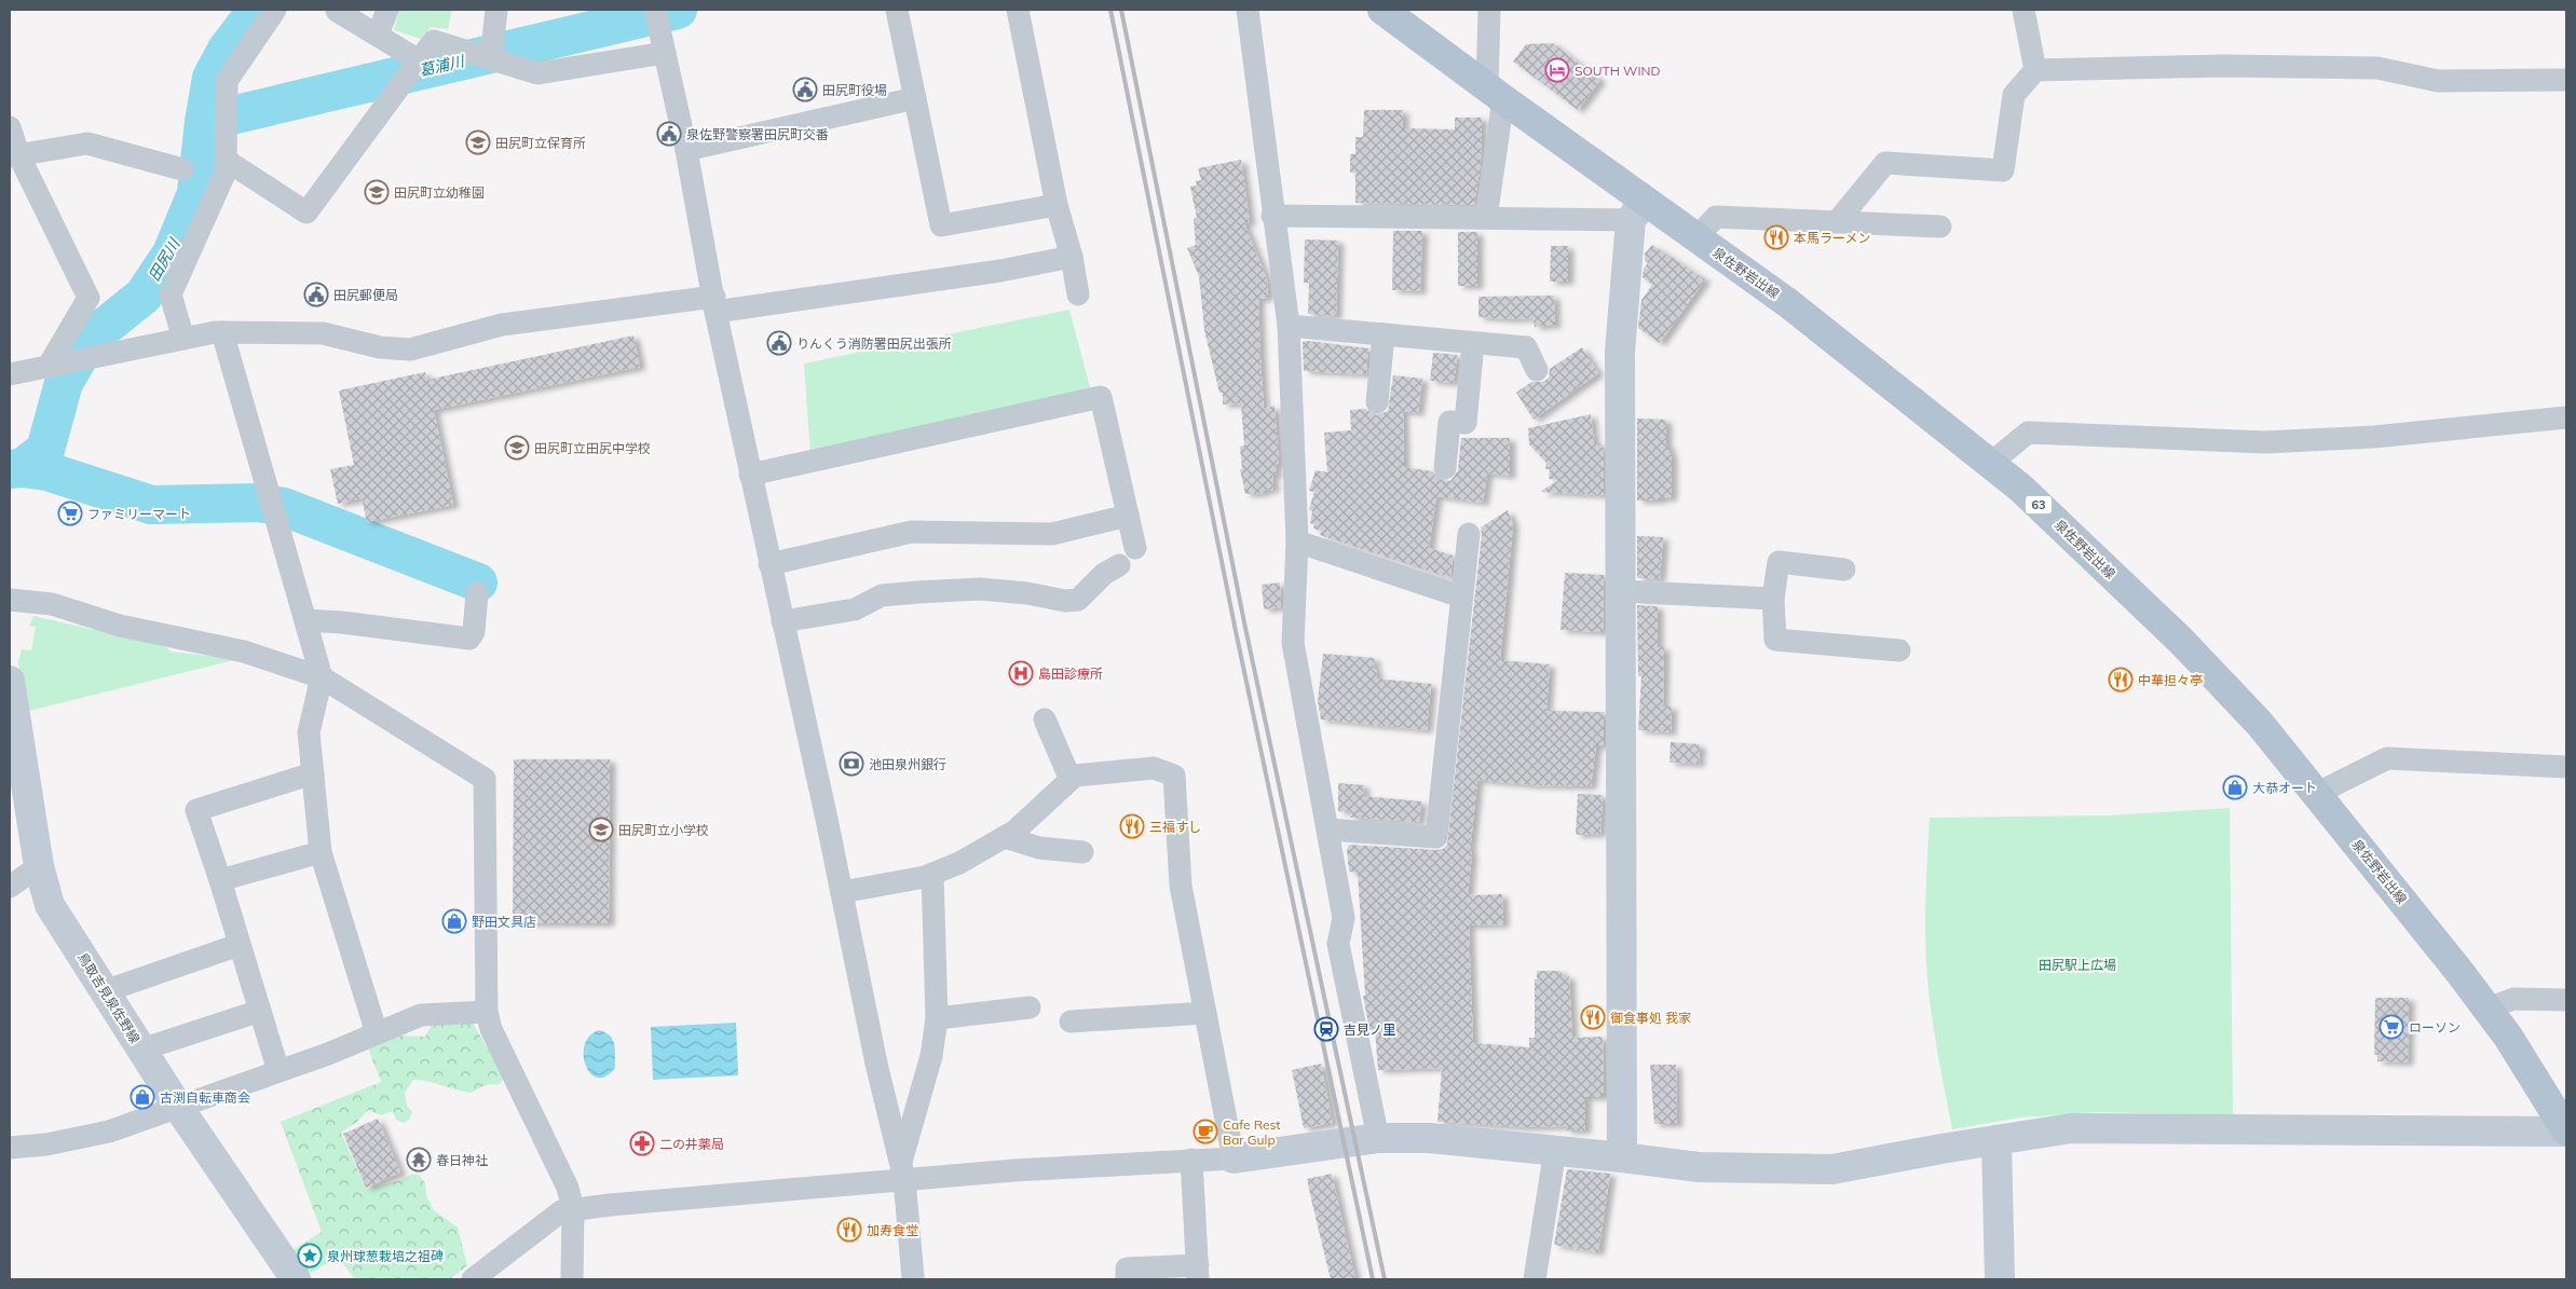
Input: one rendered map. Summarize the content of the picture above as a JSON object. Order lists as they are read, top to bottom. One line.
{"streets":{"main road":["泉佐野岩出線","63"],"street":["鳥取吉見泉佐野線"]},"water":["葛浦川","田尻川"],"parks":["田尻駅上広場"],"places":{"hotel":["SOUTH WIND"],"public building":["田尻町役場","泉佐野警察署田尻町交番","田尻郵便局","りんくう消防署田尻出張所"],"school or university":["田尻町立保育所","田尻町立幼稚園","田尻町立田尻中学校","田尻町立小学校"],"restaurant":["本馬ラーメン","中華担々亭","三福すし","御食事処 我家","加寿食堂"],"supermarket":["ファミリーマート","ローソン"],"hospital":["島田診療所"],"bank":["池田泉州銀行"],"shop":["大恭オート","野田文具店","古渕自転車商会"],"station":["吉見ノ里"],"cafe":["Cafe Rest Bar Gulp"],"pharmacy":["二の井薬局"],"temple":["春日神社"],"place":["泉州球葱栽培之祖碑"]}}
